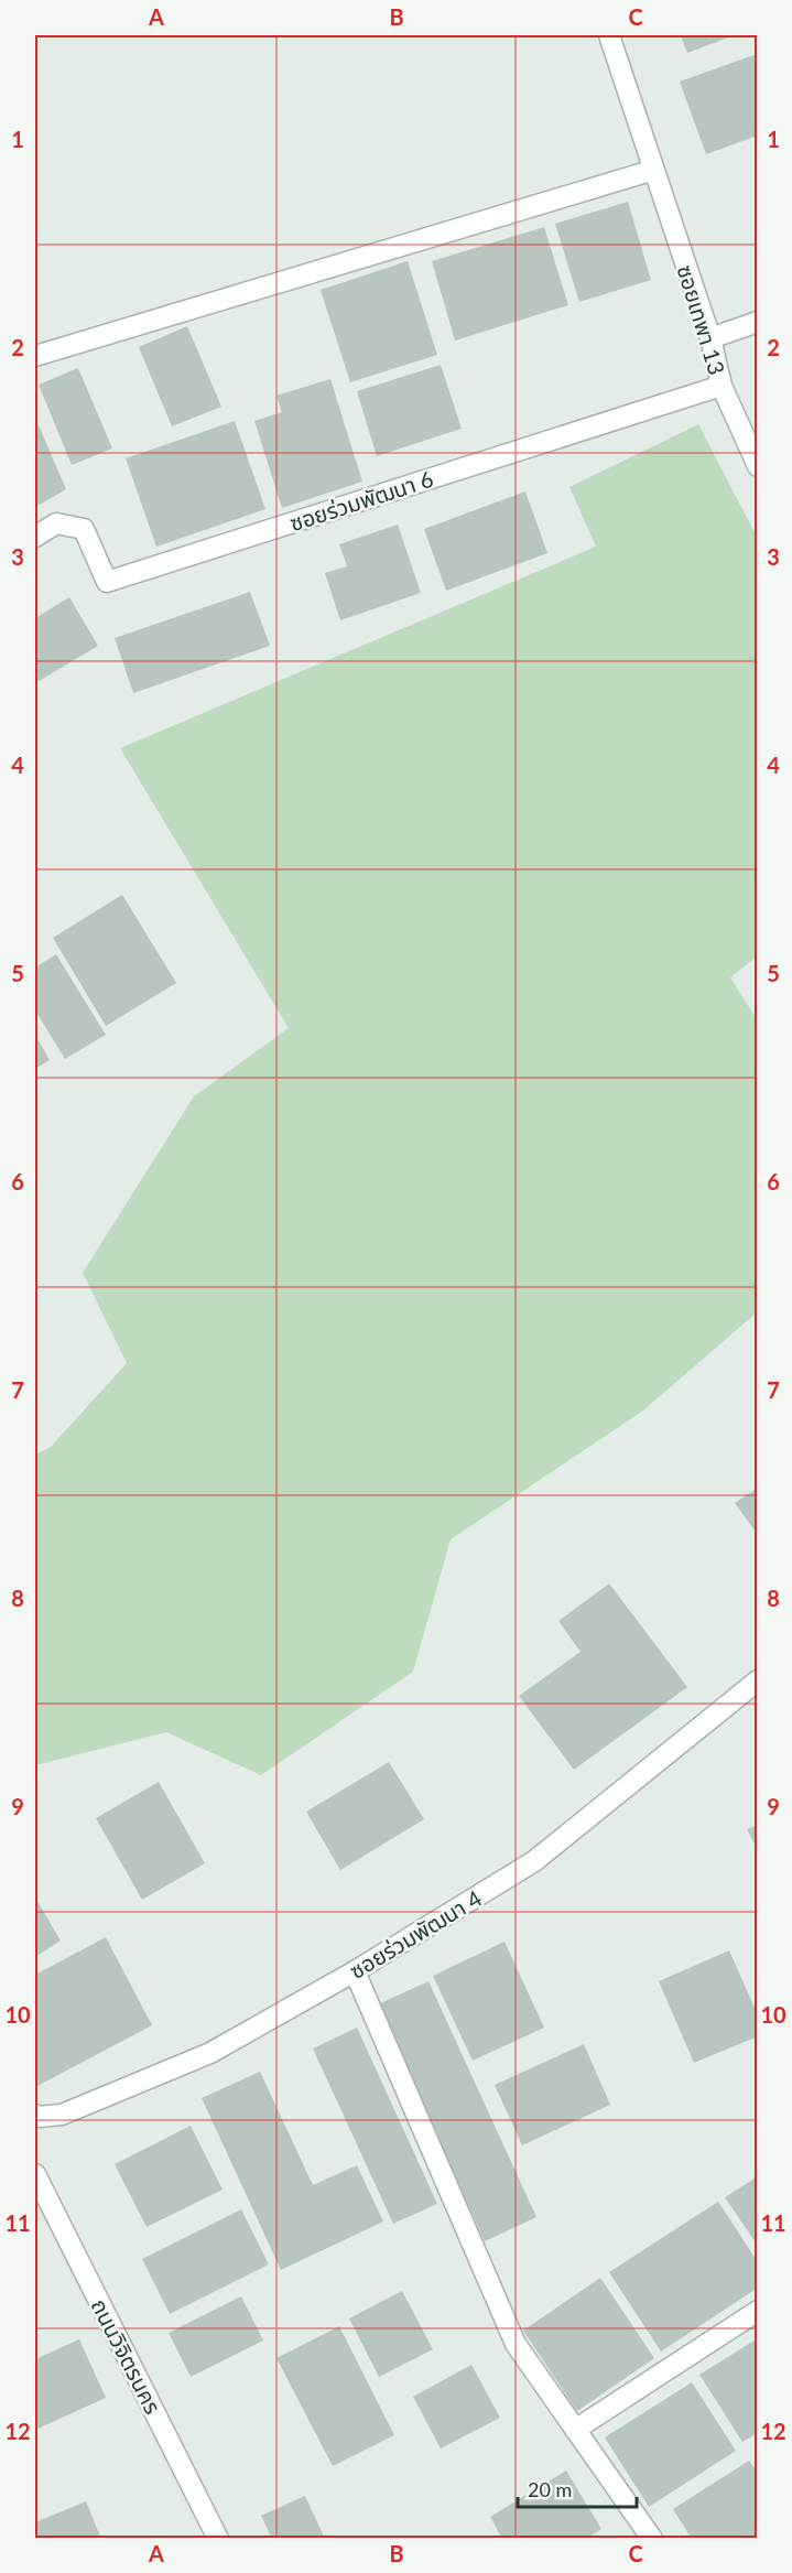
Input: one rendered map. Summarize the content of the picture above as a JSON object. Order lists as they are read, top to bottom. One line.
{"streets":{"street":["ซอยเทพา 13","ซอยร่วมพัฒนา 6","ซอยร่วมพัฒนา 4","ถนนวิจิตรนคร"]},"crossings":[["ซอยเทพา 13","ซอยร่วมพัฒนา 6"]],"scale_bar":"20 m","grid":{"columns":["A","B","C"],"rows":["1","2","3","4","5","6","7","8","9","10","11","12"]}}
